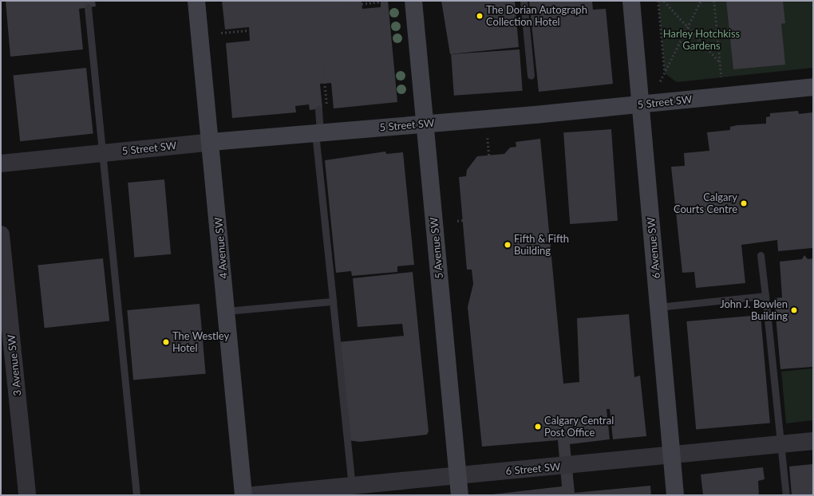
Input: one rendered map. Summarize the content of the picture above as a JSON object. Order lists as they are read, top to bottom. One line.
{"streets":{"main road":["5 Street SW","4 Avenue SW","5 Avenue SW","6 Avenue SW"],"street":["3 Avenue SW","6 Street SW"]},"crossings":[["5 Street SW","4 Avenue SW"],["5 Street SW","5 Avenue SW"],["5 Street SW","6 Avenue SW"],["5 Avenue SW","6 Street SW"],["6 Avenue SW","6 Street SW"]],"parks":["Harley Hotchkiss Gardens"],"places":["The Dorian Autograph Collection Hotel","Calgary Courts Centre","Fifth & Fifth Building","John J. Bowlen Building","The Westley Hotel","Calgary Central Post Office"]}
